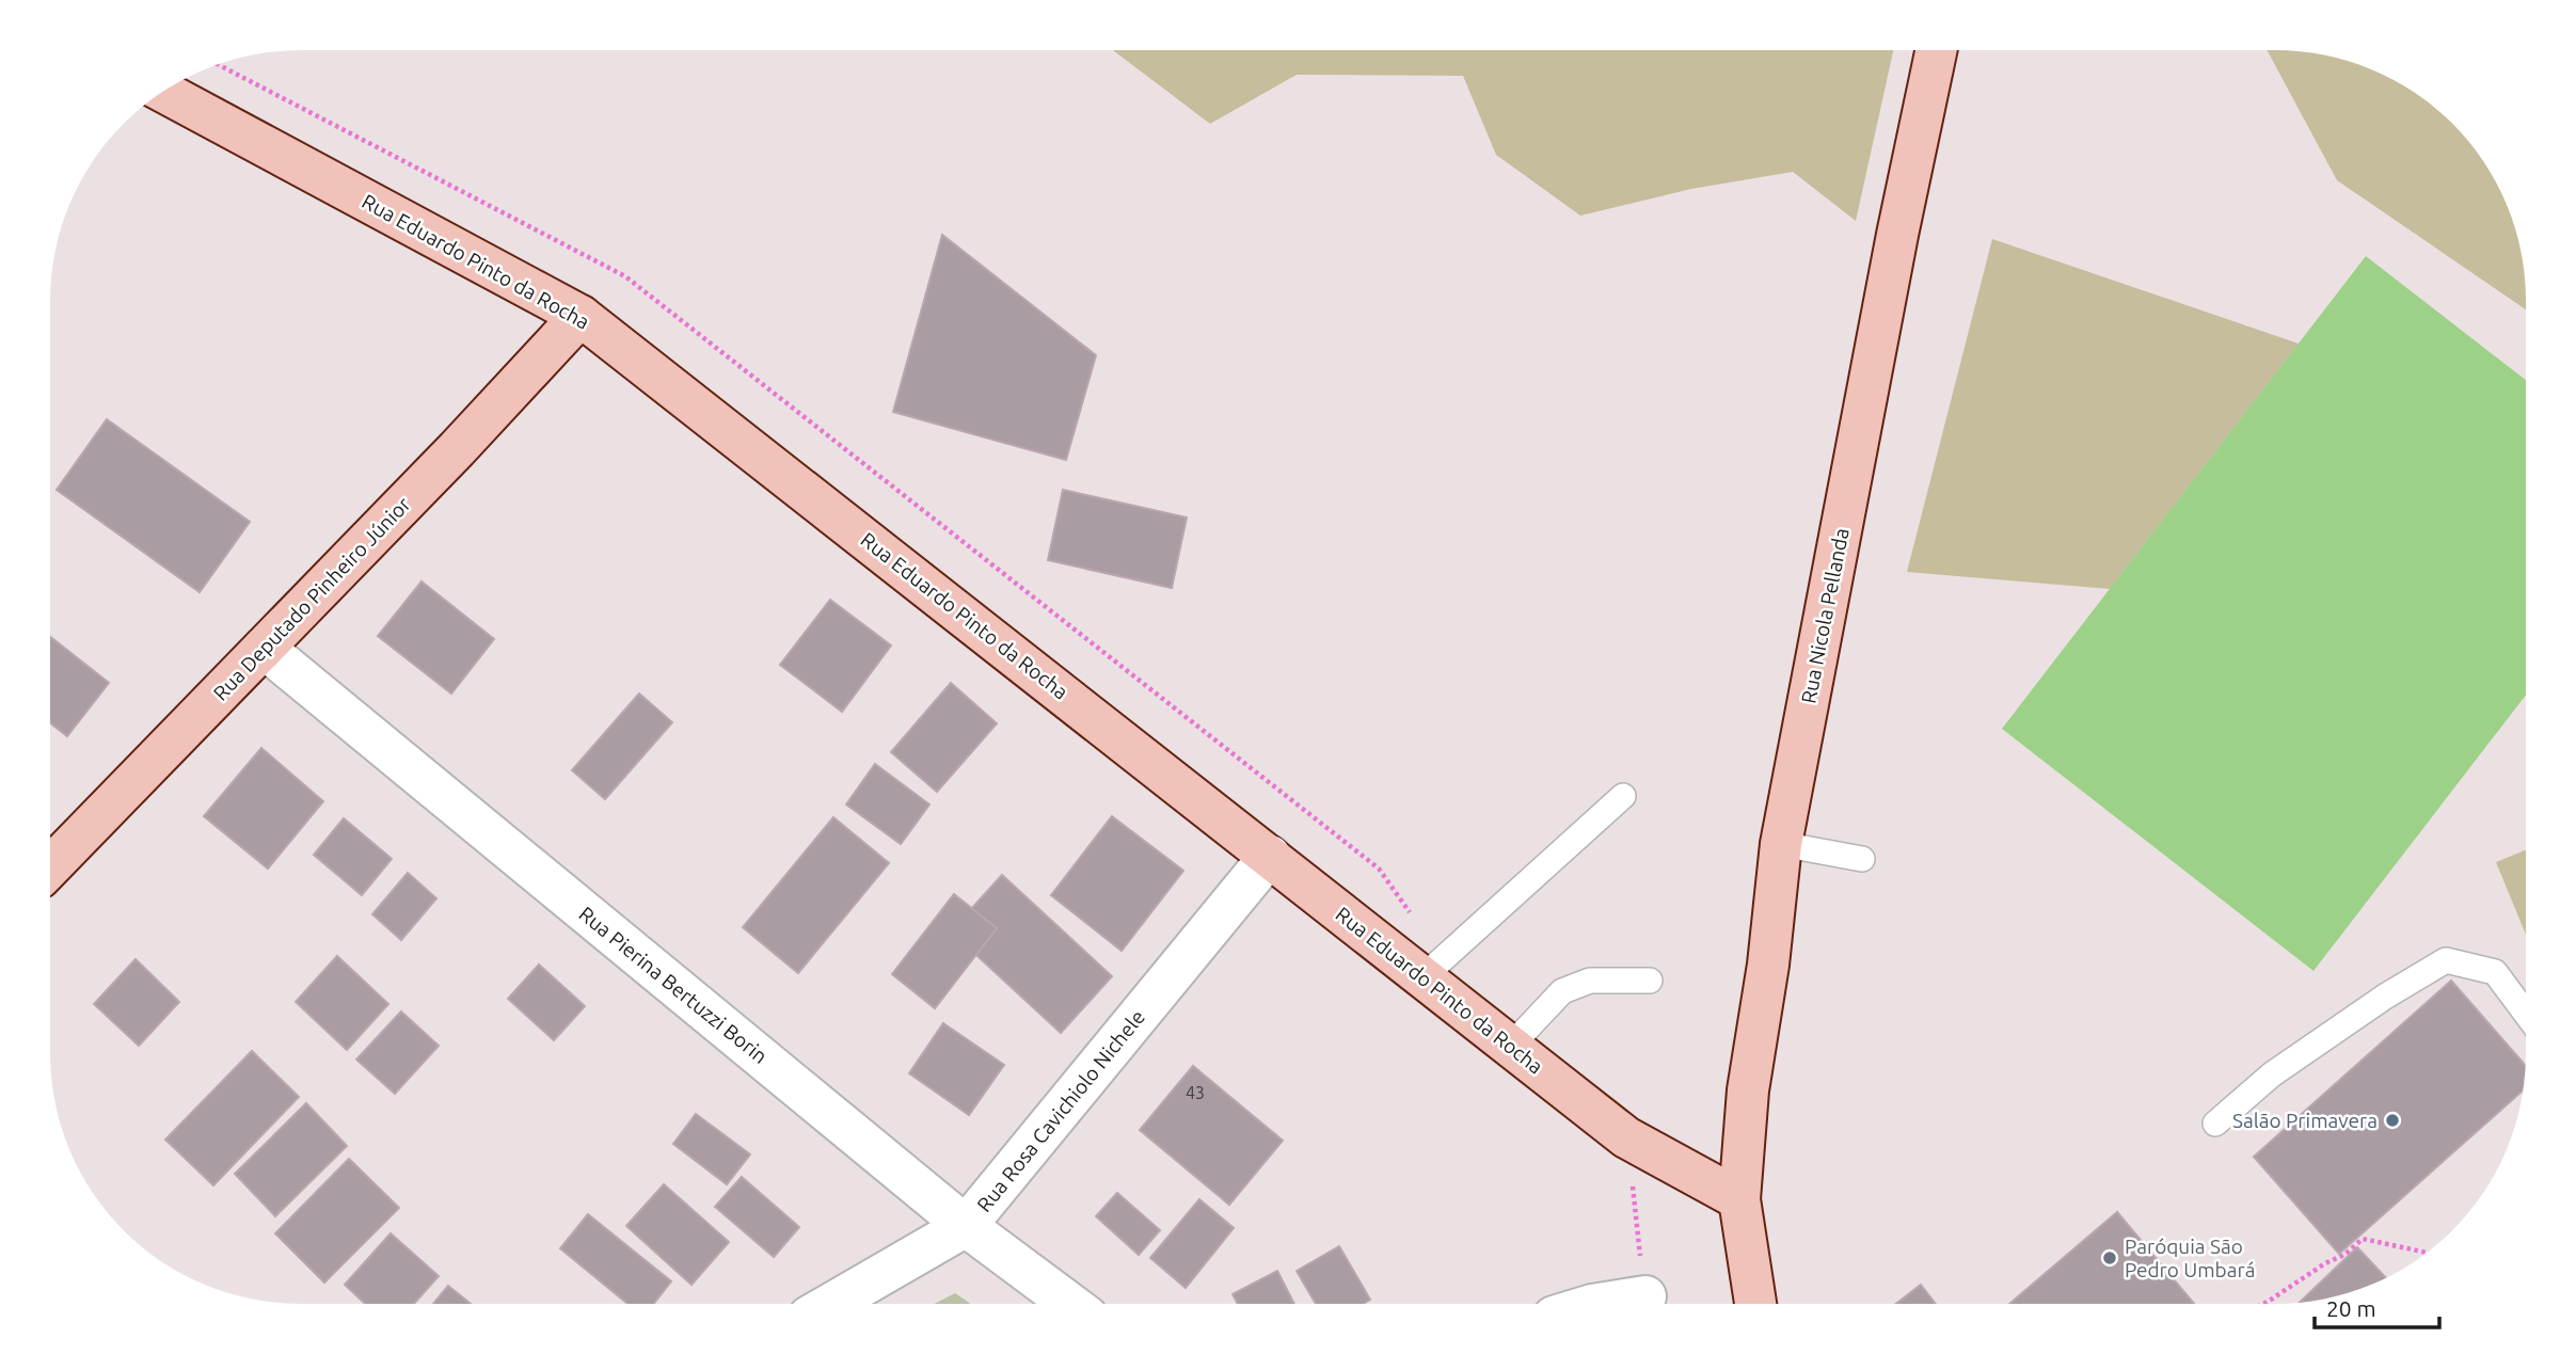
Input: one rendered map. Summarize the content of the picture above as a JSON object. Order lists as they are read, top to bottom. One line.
{"streets":{"main road":["Rua Eduardo Pinto da Rocha","Rua Deputado Pinheiro Júnior","Rua Nicola Pellanda"],"street":["Rua Pierina Bertuzzi Borin","Rua Rosa Cavichiolo Nichele"]},"crossings":[["Rua Eduardo Pinto da Rocha","Rua Deputado Pinheiro Júnior"],["Rua Eduardo Pinto da Rocha","Rua Nicola Pellanda"],["Rua Eduardo Pinto da Rocha","Rua Rosa Cavichiolo Nichele"],["Rua Deputado Pinheiro Júnior","Rua Pierina Bertuzzi Borin"],["Rua Pierina Bertuzzi Borin","Rua Rosa Cavichiolo Nichele"]],"places":["Salão Primavera","Paróquia São Pedro Umbará"],"house_numbers":["43"],"scale_bar":"20 m"}
